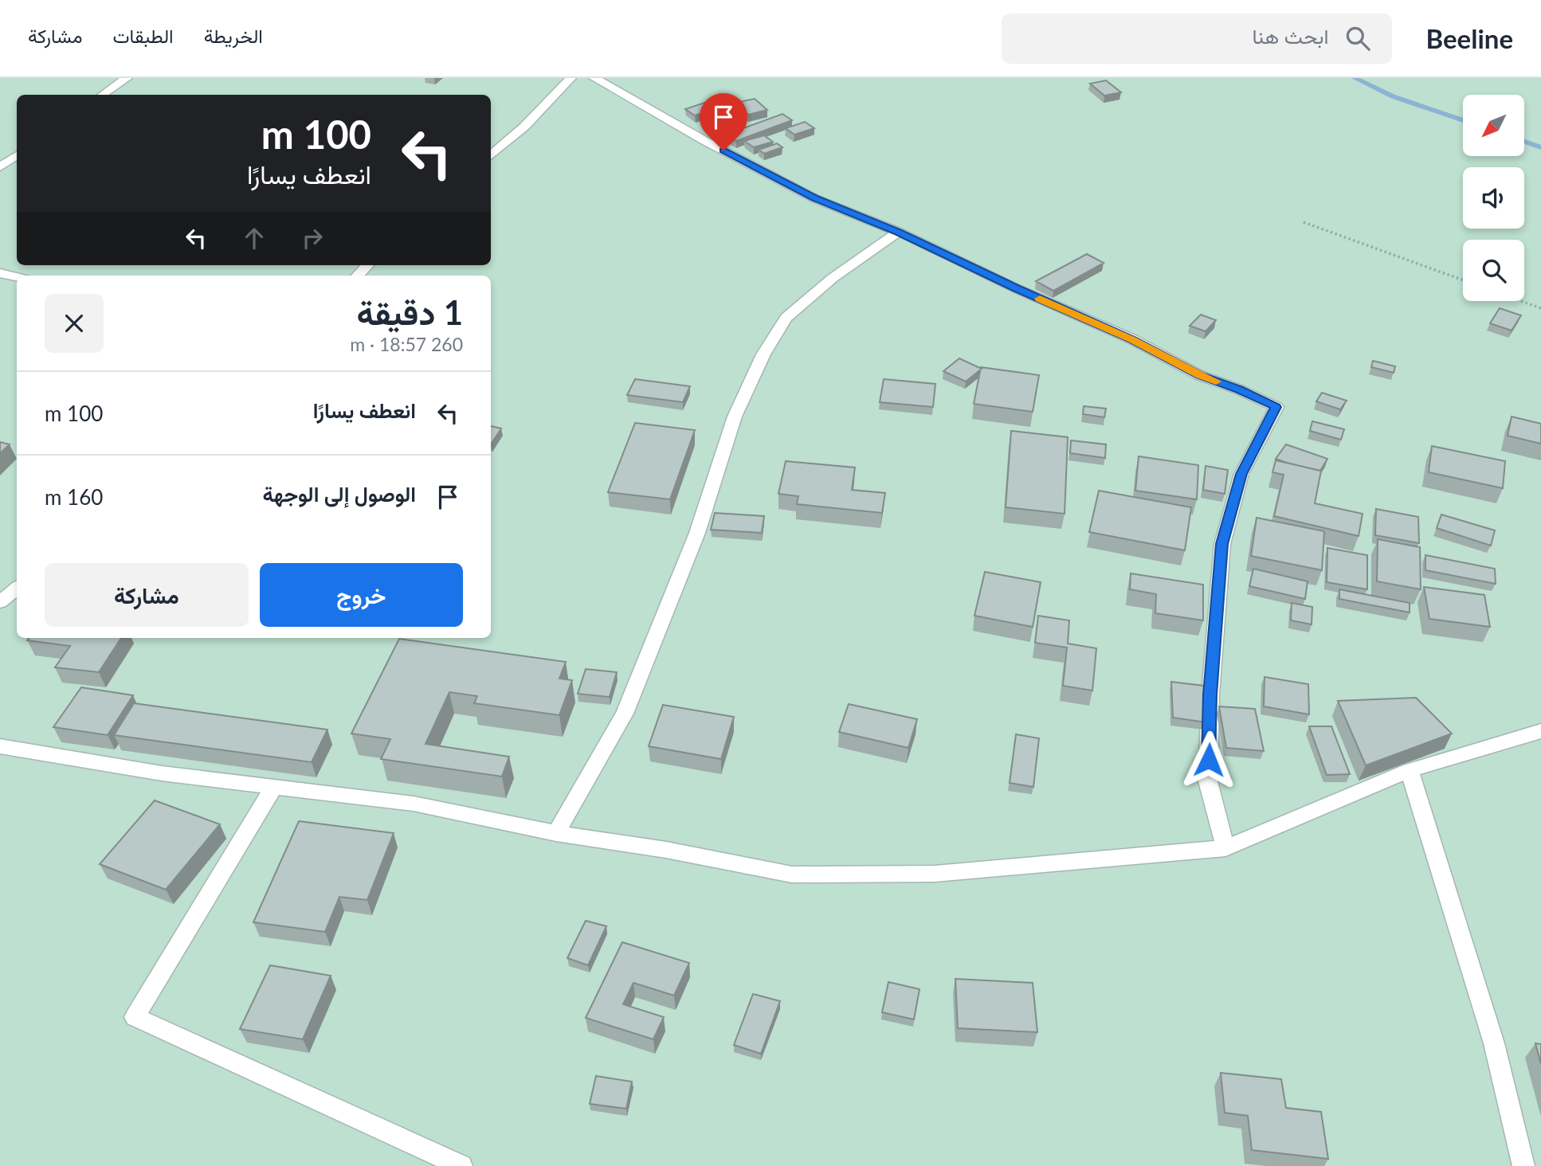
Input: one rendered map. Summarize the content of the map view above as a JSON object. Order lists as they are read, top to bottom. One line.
{"north":"bottom left","page":{"header":"Beeline","search":"ابحث هنا","nav":["الخريطة","الطبقات","مشاركة"],"turn":["100 m","انعطف يسارًا"],"heading":["1 دقيقة","260 m · 18:57"],"list":[{"name":"انعطف يسارًا","value":"100 m"},{"name":"الوصول إلى الوجهة","value":"160 m"}],"buttons":["خروج","مشاركة"]}}
